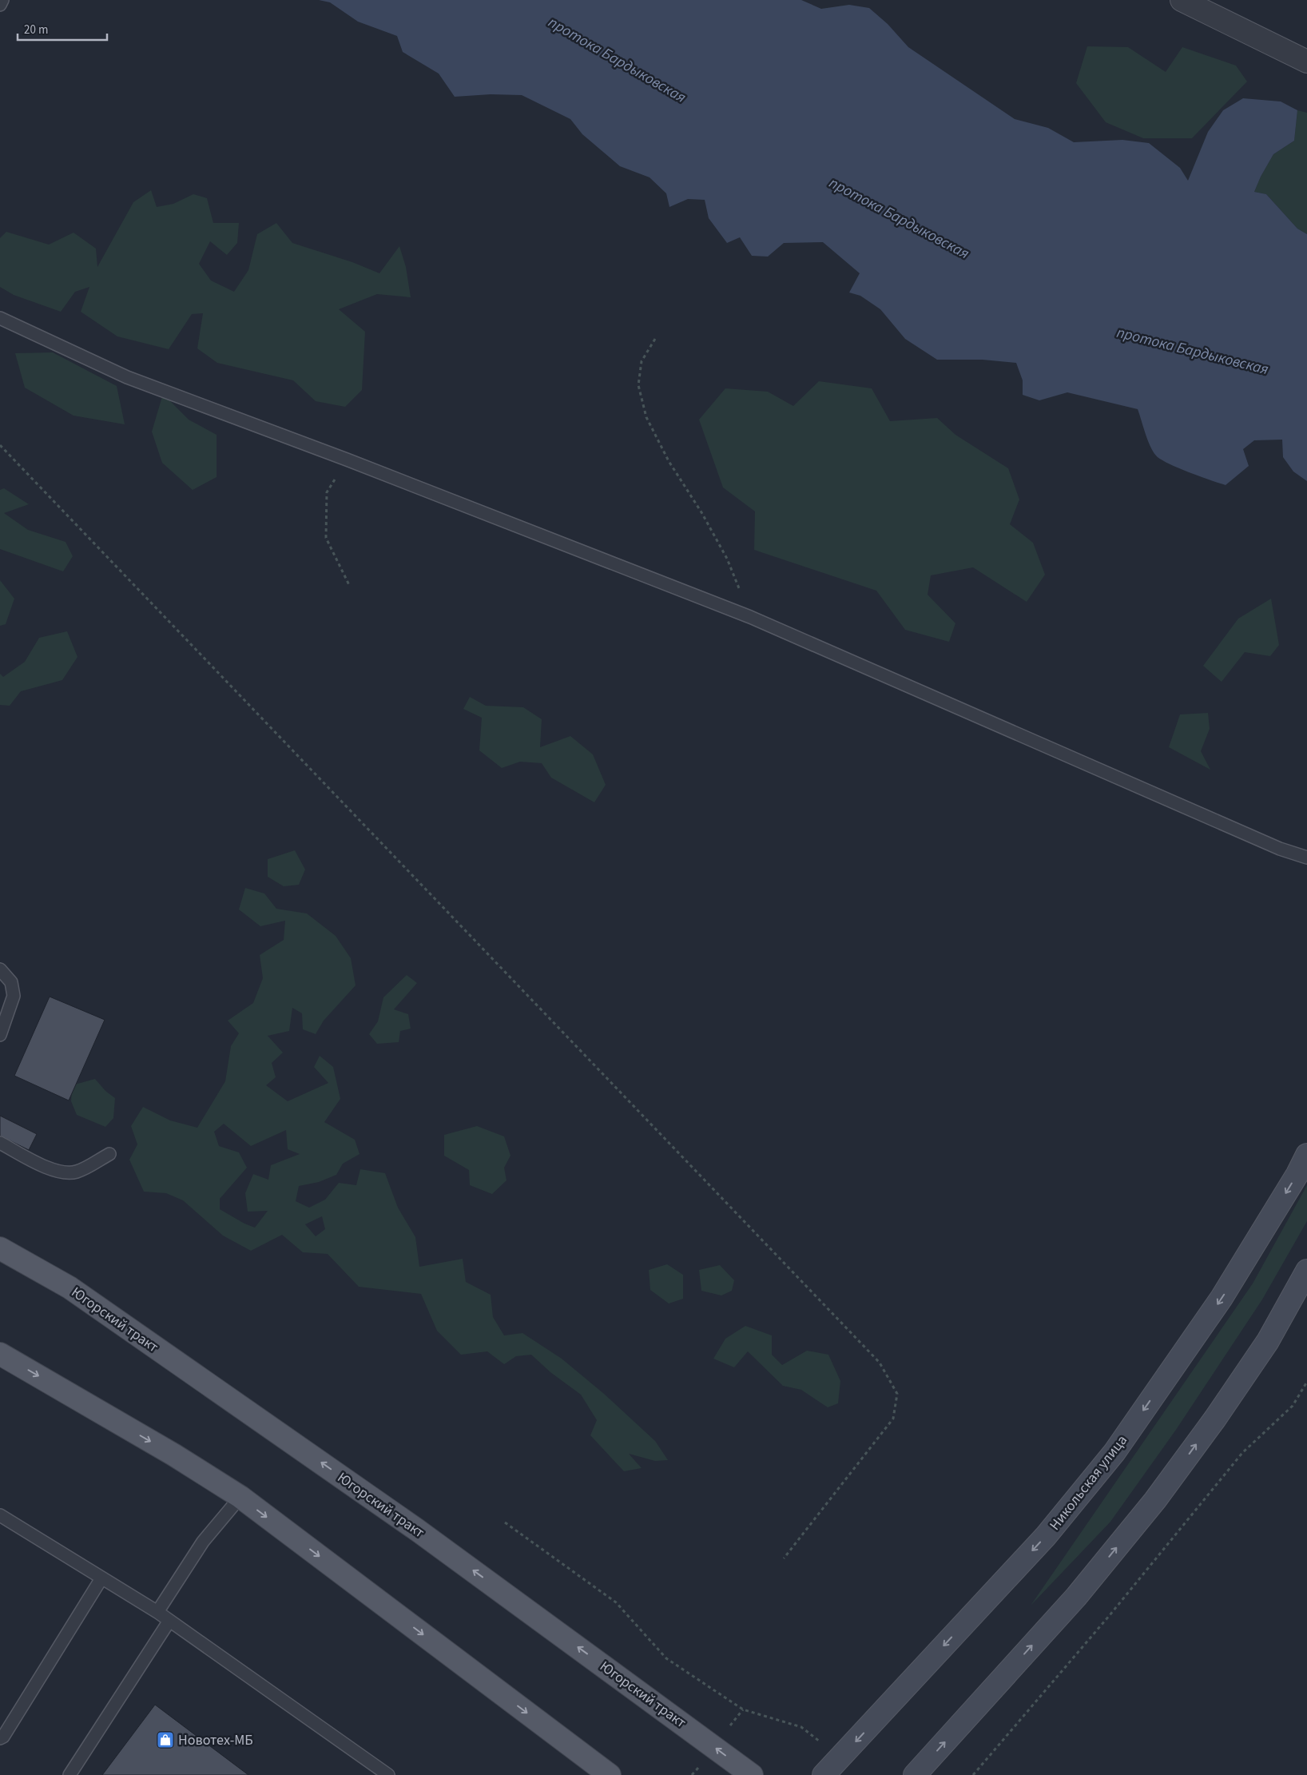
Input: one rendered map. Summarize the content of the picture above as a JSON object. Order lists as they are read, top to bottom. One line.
{"streets":{"main road":["Югорский тракт"],"street":["Никольская улица"]},"water":["протока Бардыковская"],"places":{"shop":["Новотех-МБ"]},"scale_bar":"20 m"}
